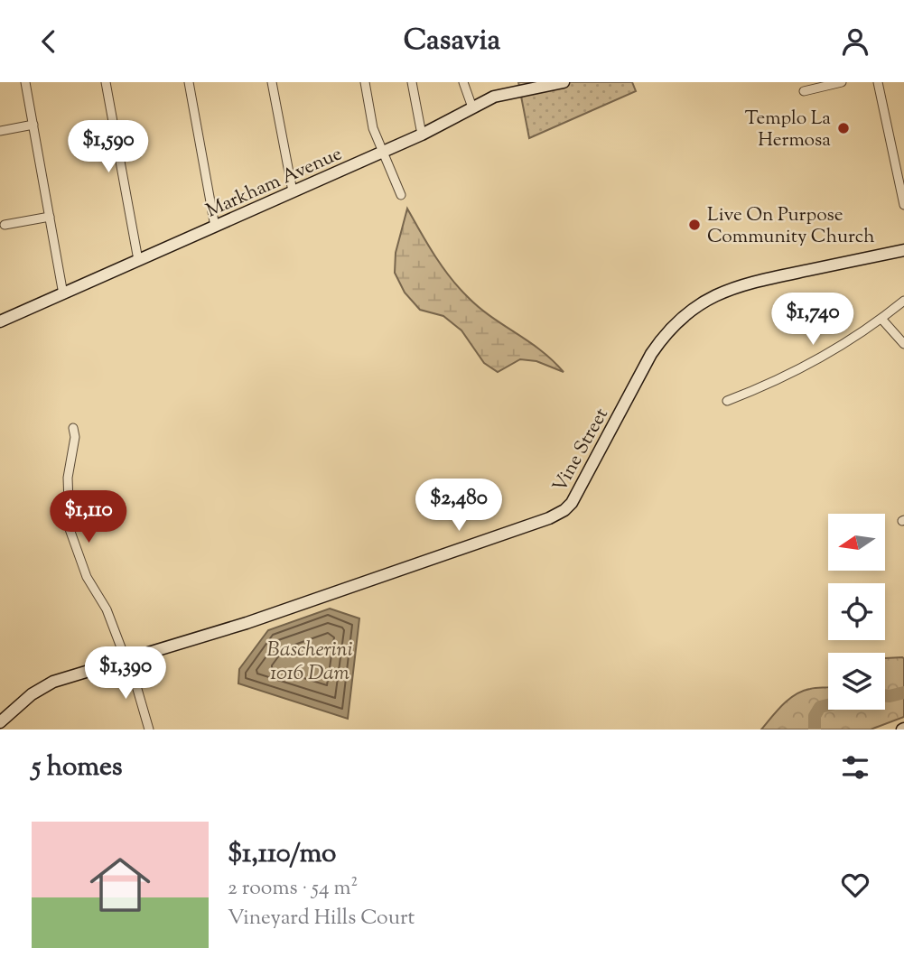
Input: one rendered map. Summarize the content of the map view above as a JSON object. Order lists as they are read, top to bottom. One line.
{"streets":{"street":["Markham Avenue","Vine Street"]},"water":["Bascherini 1016 Dam"],"places":["Templo La Hermosa","Live On Purpose Community Church"],"north":"left","page":{"header":"Casavia","price":["$1,590","$1,740","$2,480","$1,110","$1,390"],"heading":"5 homes","list":[{"name":"$1,110/mo","note":"2 rooms · 54 m² · Vineyard Hills Court"}]}}
